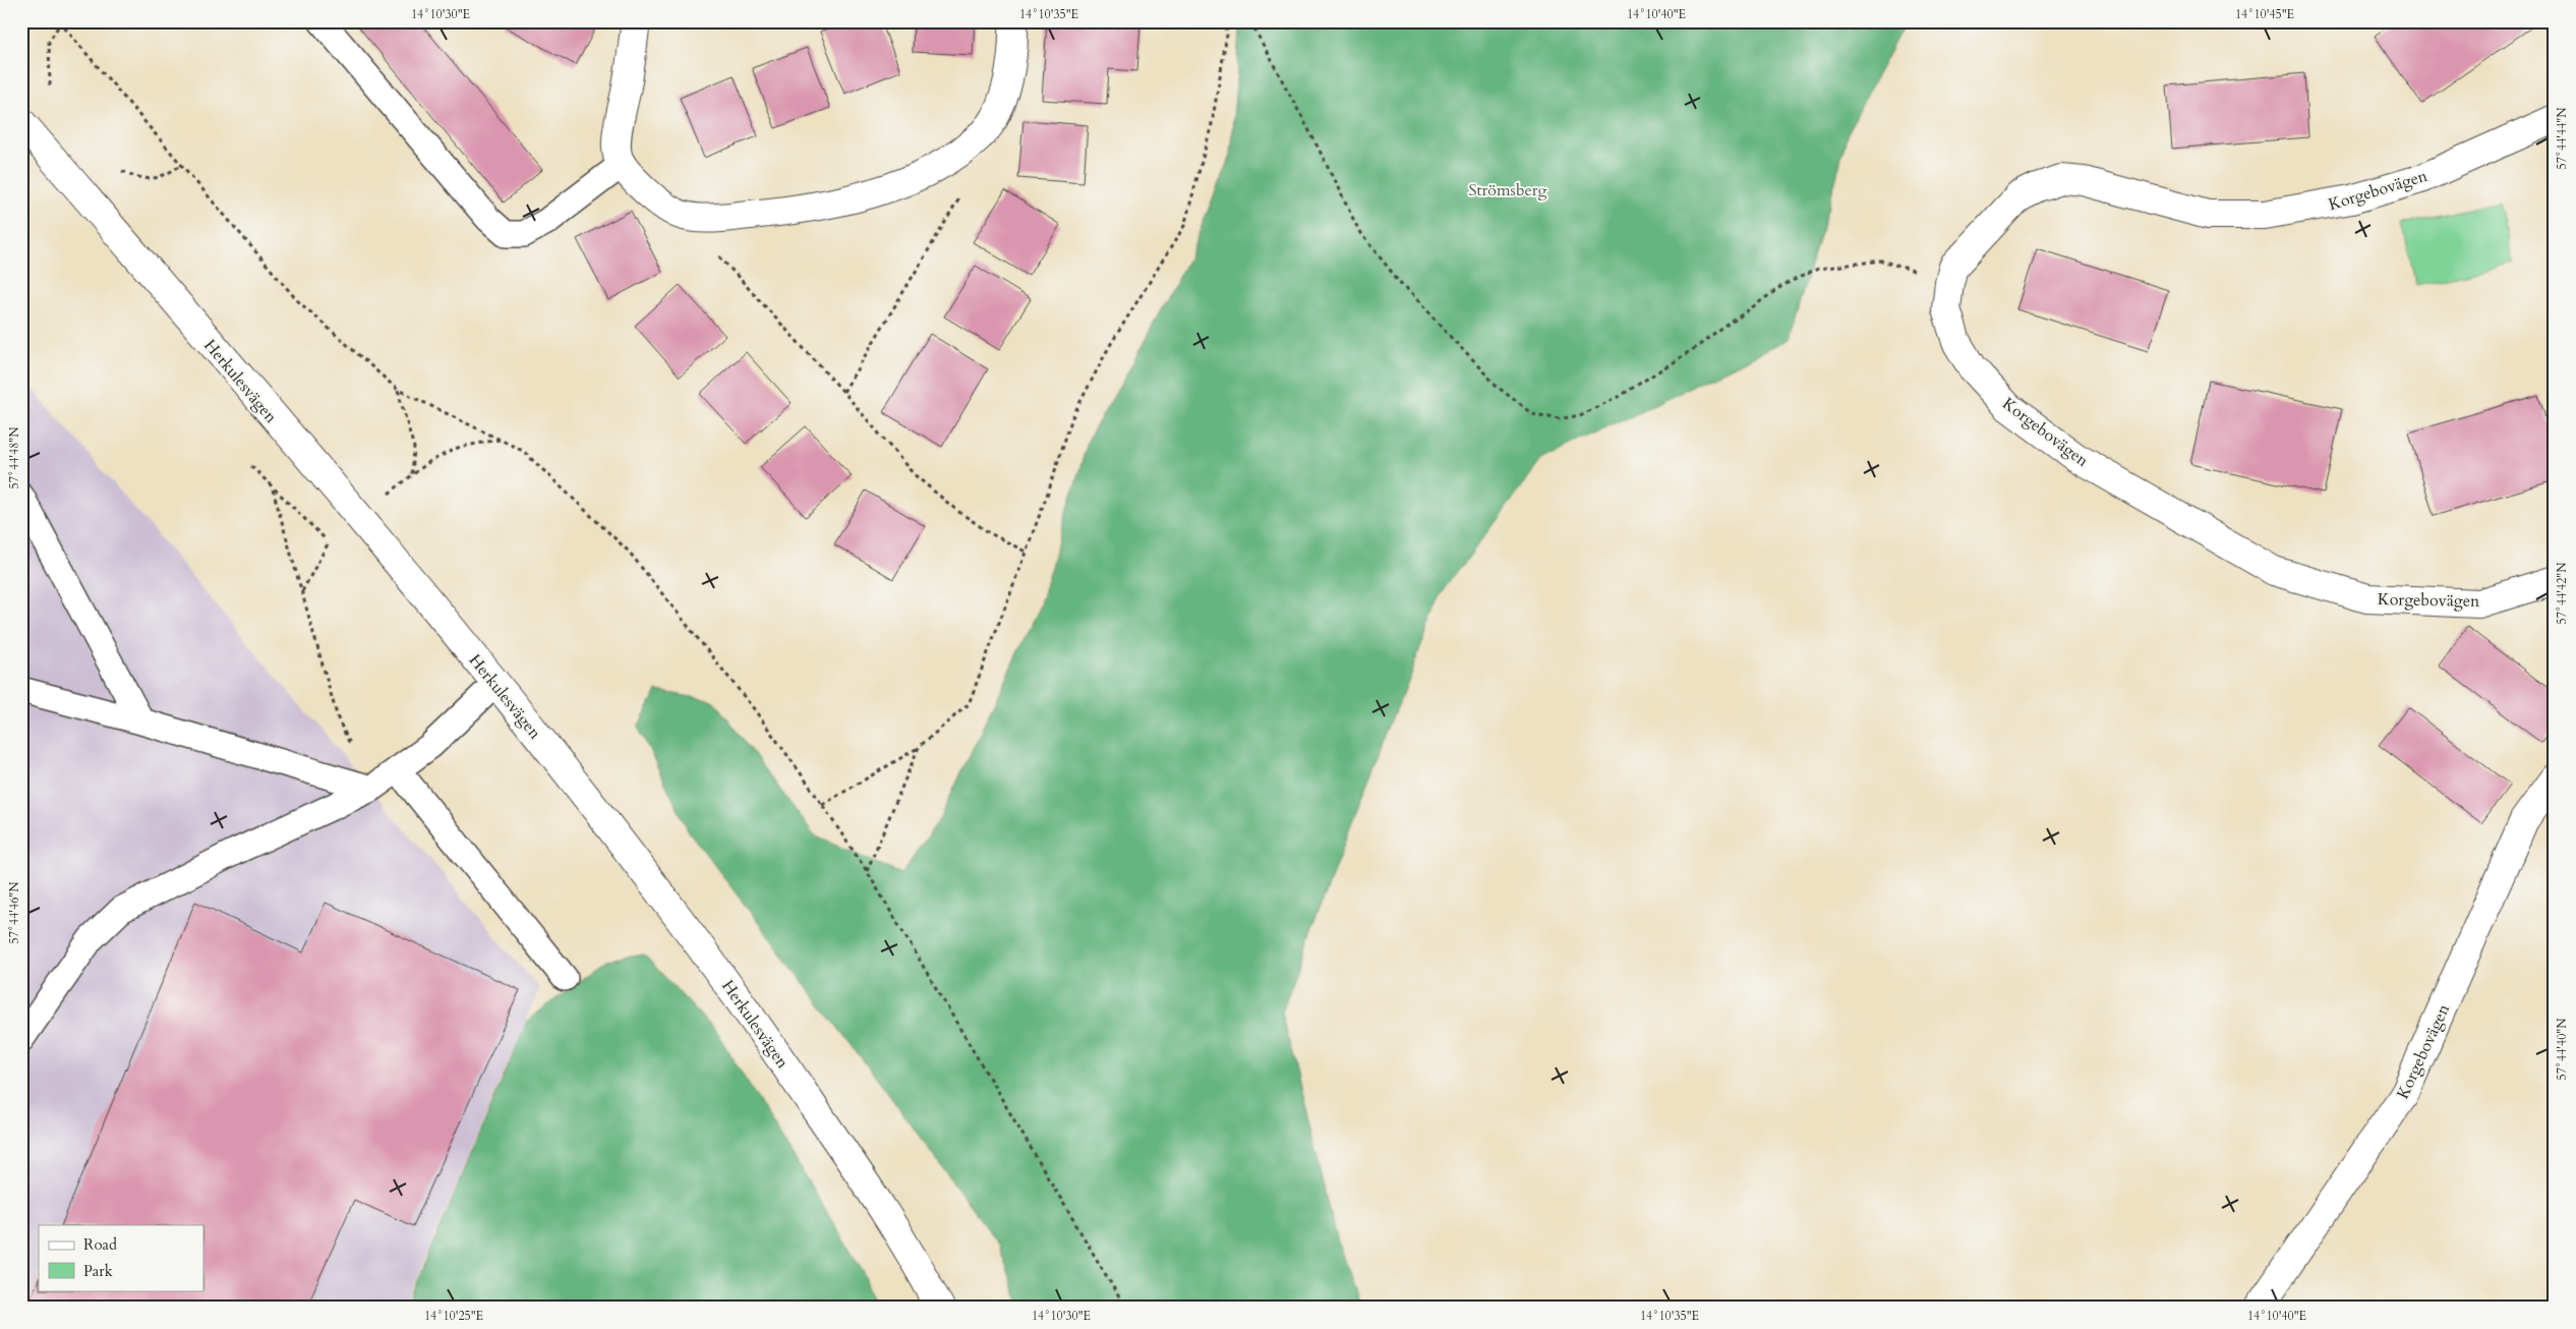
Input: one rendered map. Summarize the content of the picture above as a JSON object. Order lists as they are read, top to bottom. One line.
{"streets":{"street":["Korgebovägen","Herkulesvägen"]},"parks":["Strömsberg"],"legend":["Road","Park"],"coordinates":["14°10'30\"E","14°10'35\"E","14°10'40\"E","14°10'45\"E","57°44'44\"N","57°44'48\"N","57°44'42\"N","57°44'46\"N","57°44'40\"N","14°10'25\"E"]}
